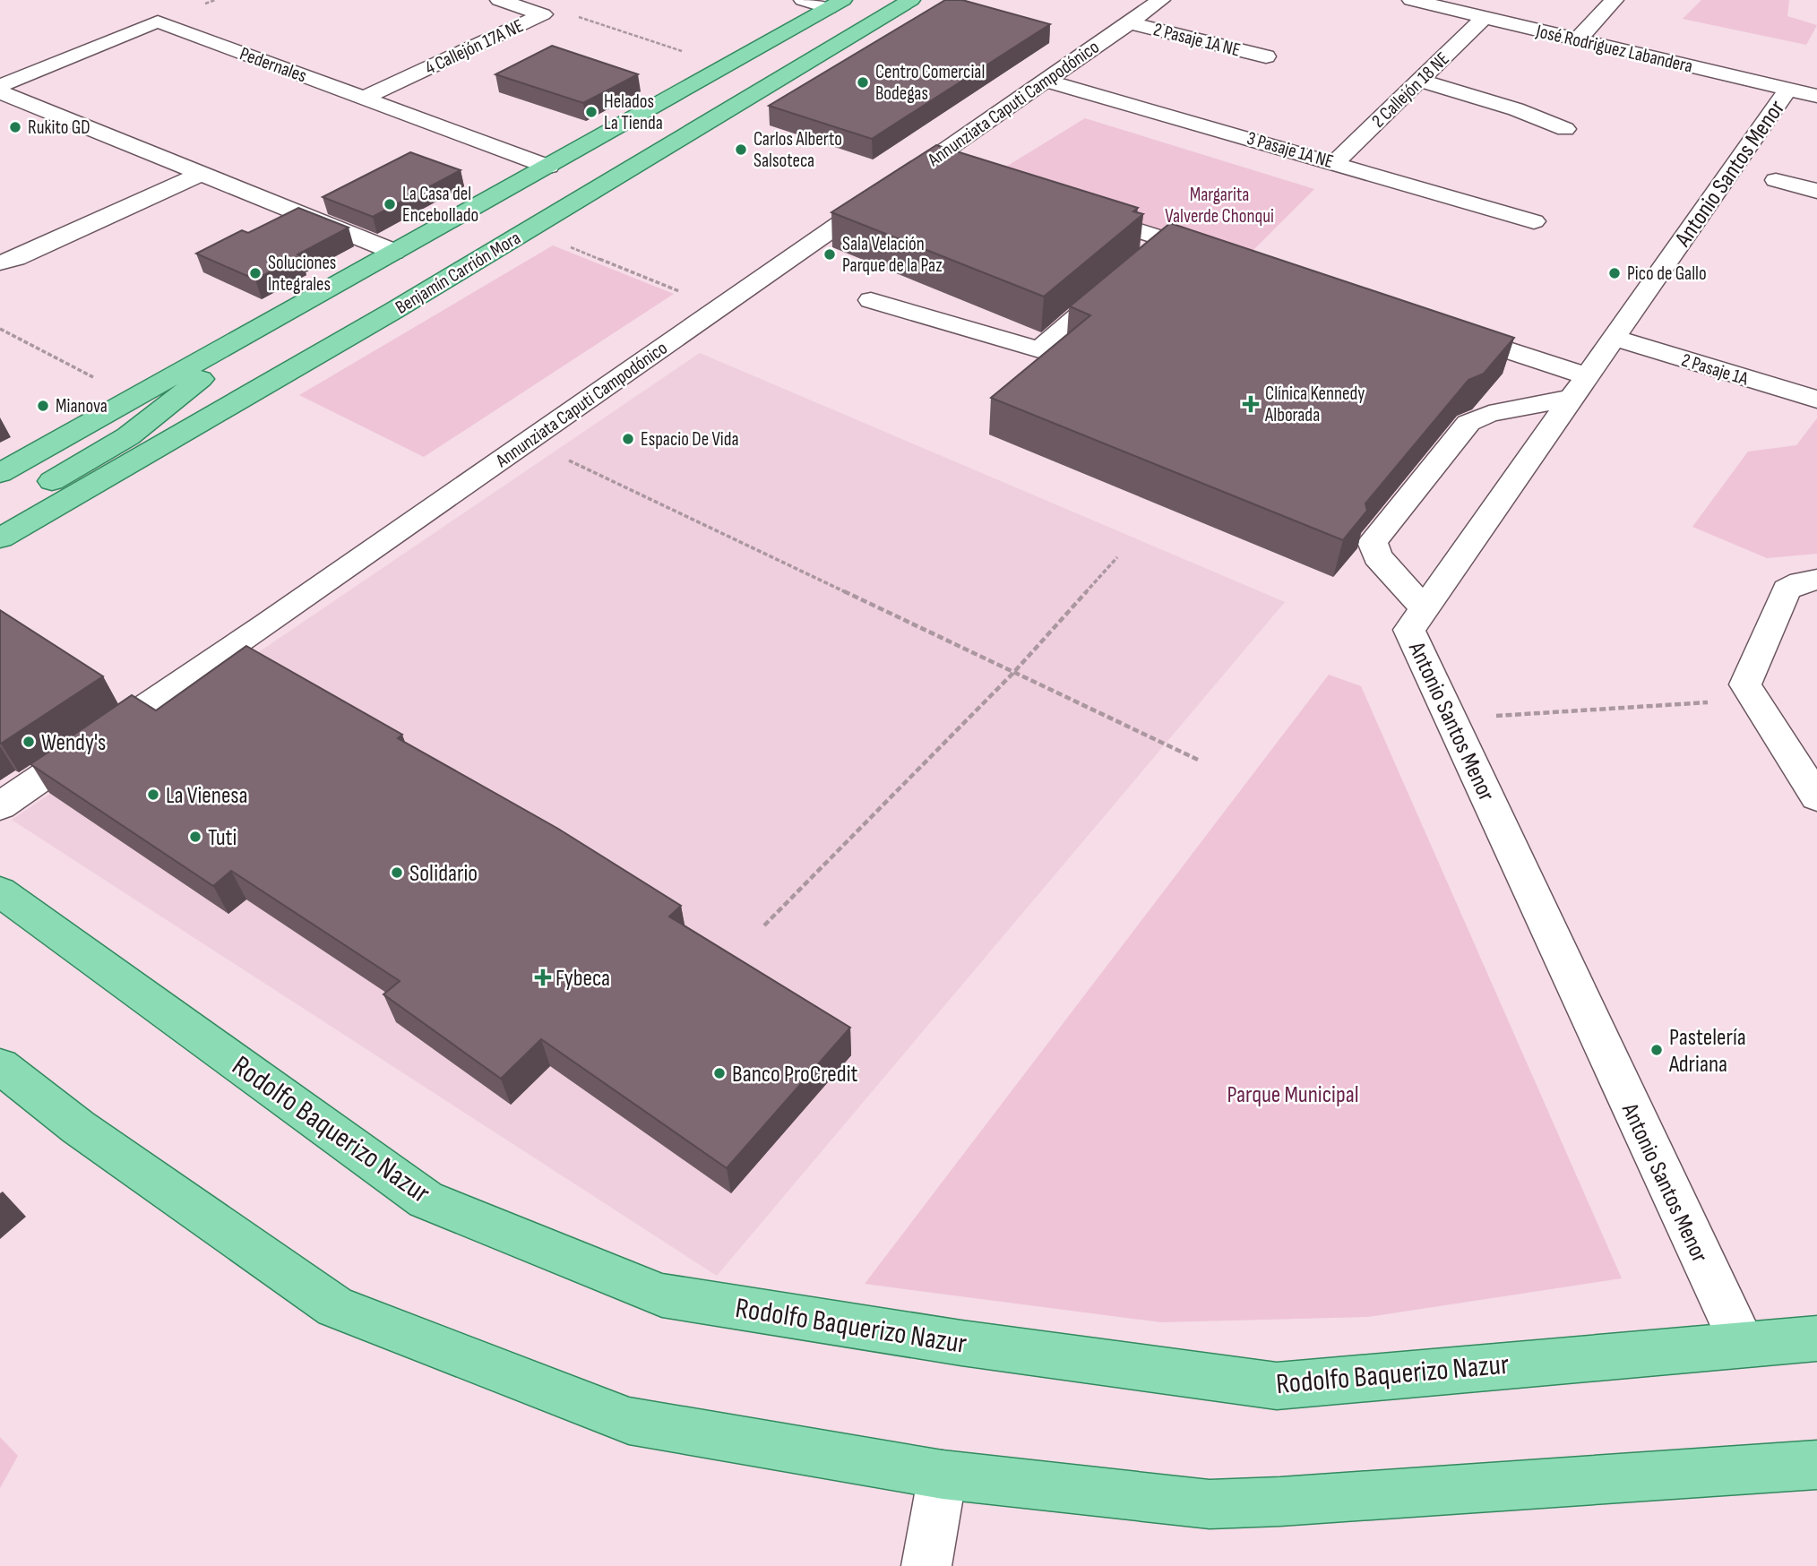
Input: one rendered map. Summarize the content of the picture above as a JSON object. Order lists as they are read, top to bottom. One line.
{"streets":{"main road":["Benjamín Carrión Mora","Rodolfo Baquerizo Nazur"],"street":["2 Pasaje 1A NE","4 Callejón 17A NE","José Rodriguez Labandera","Pedernales","2 Callejón 18 NE","Annunziata Caputi Campodónico","3 Pasaje 1A NE","Antonio Santos Menor","2 Pasaje 1A"]},"crossings":[["2 Pasaje 1A NE","Annunziata Caputi Campodónico"],["4 Callejón 17A NE","Pedernales"],["José Rodriguez Labandera","2 Callejón 18 NE"],["José Rodriguez Labandera","Antonio Santos Menor"],["Pedernales","Benjamín Carrión Mora"],["2 Callejón 18 NE","3 Pasaje 1A NE"],["Annunziata Caputi Campodónico","3 Pasaje 1A NE"],["Antonio Santos Menor","2 Pasaje 1A"],["Antonio Santos Menor","Rodolfo Baquerizo Nazur"]],"parks":["Margarita Valverde Chonqui","Parque Municipal"],"places":{"other":["Centro Comercial Bodegas","Helados La Tienda","Rukito GD","Carlos Alberto Salsoteca","La Casa del Encebollado","Sala Velación Parque de la Paz","Soluciones Integrales","Pico de Gallo","Mianova","Espacio De Vida","Wendy's","La Vienesa","Tuti","Solidario","Pastelería Adriana","Banco ProCredit"],"health":["Clínica Kennedy Alborada","Fybeca"]}}
